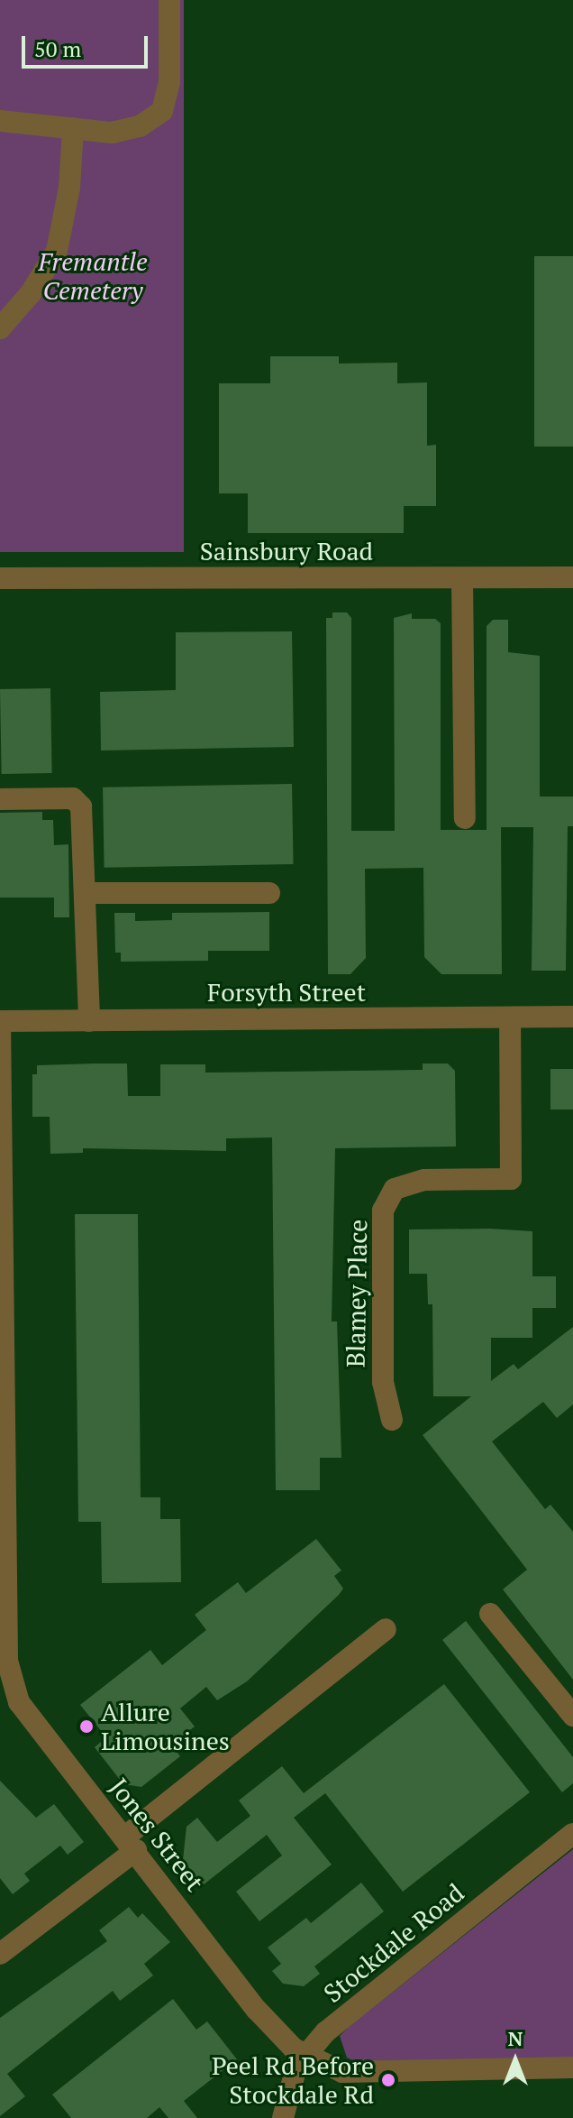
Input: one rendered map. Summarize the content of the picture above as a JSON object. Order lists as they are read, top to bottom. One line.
{"streets":{"street":["Sainsbury Road","Forsyth Street","Blamey Place","Jones Street","Stockdale Road"]},"crossings":[["Forsyth Street","Blamey Place"],["Forsyth Street","Jones Street"],["Jones Street","Stockdale Road"]],"parks":["Fremantle Cemetery"],"places":["Allure Limousines","Peel Rd Before Stockdale Rd"],"scale_bar":"50 m","north":"top"}
